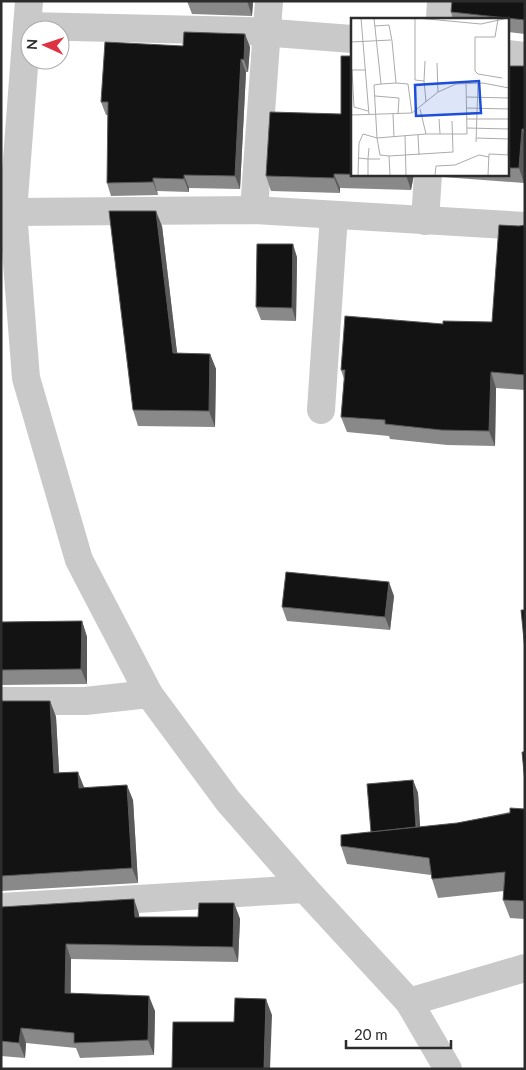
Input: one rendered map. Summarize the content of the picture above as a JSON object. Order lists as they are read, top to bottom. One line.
{"scale_bar":"20 m","north":"left"}
